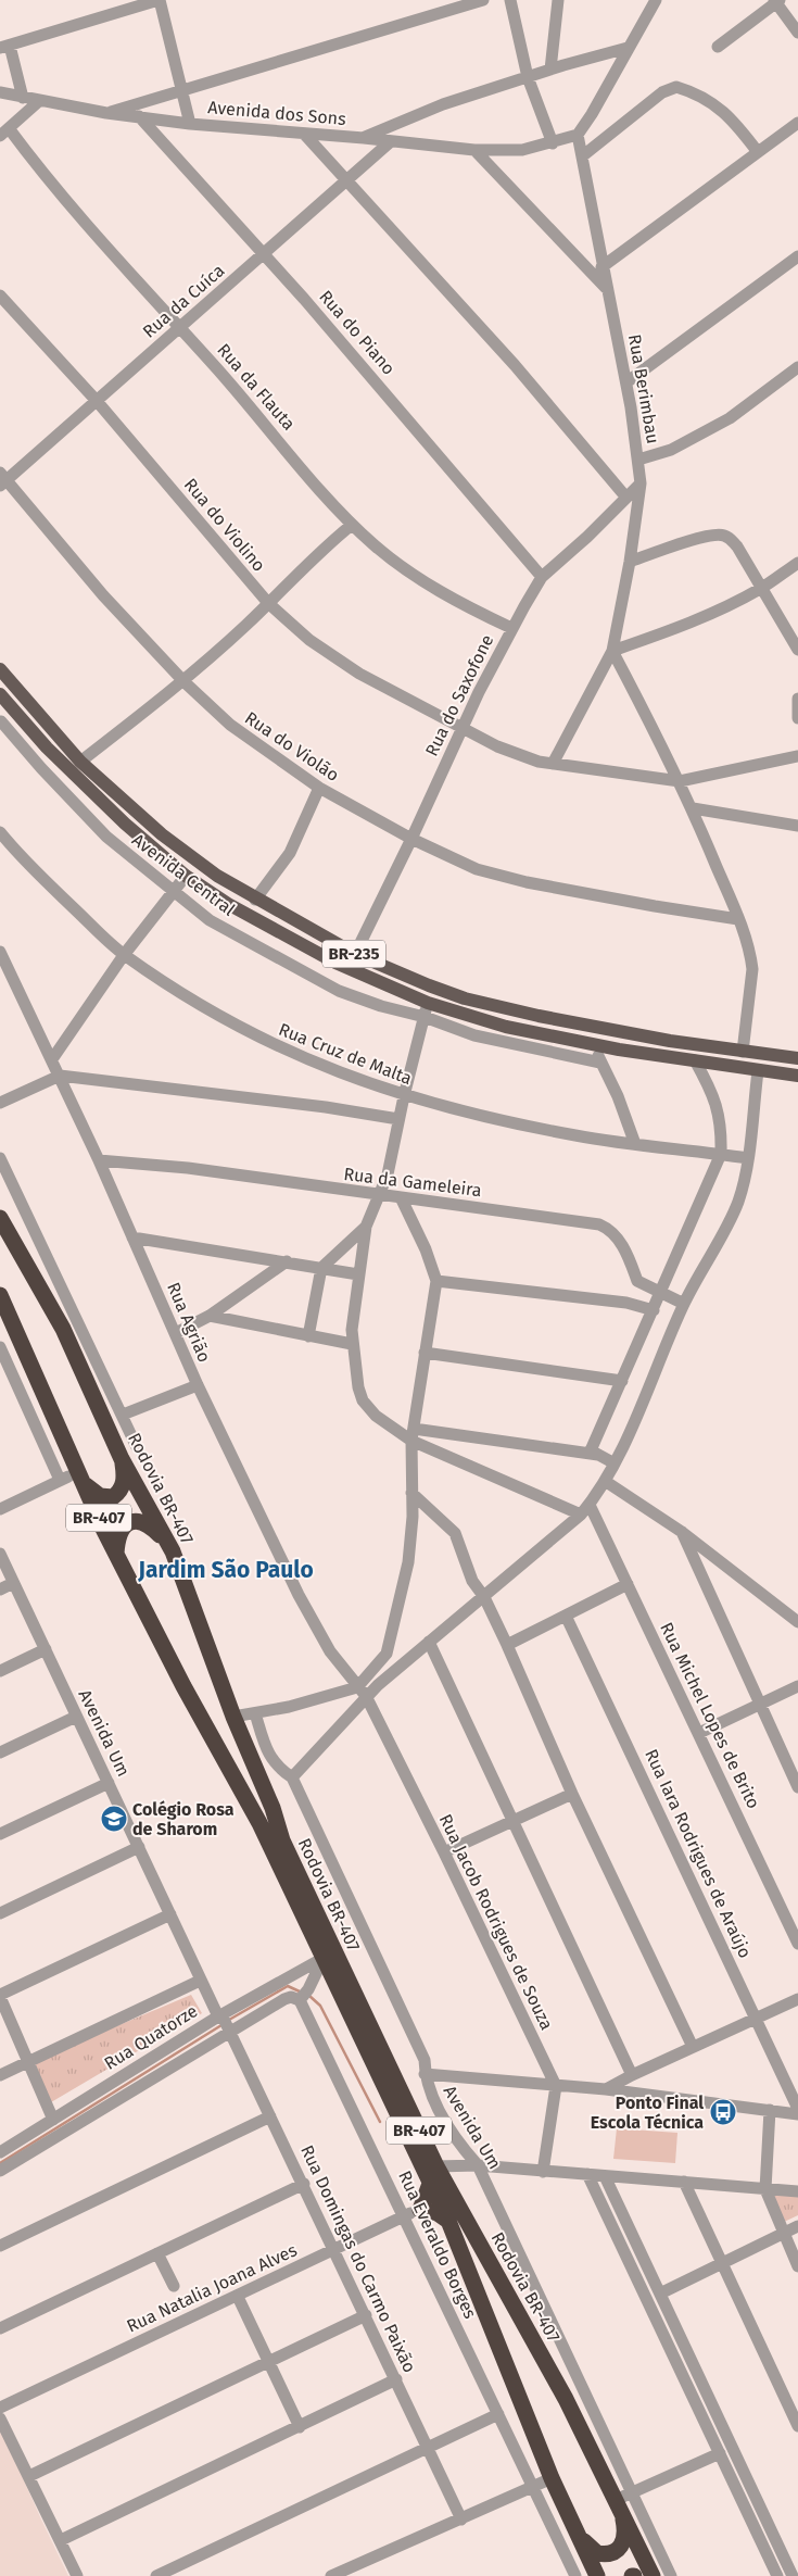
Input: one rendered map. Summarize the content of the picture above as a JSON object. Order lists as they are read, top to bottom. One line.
{"streets":{"highway":["Rodovia BR-407","BR-407"],"main road":["BR-235"],"street":["Avenida dos Sons","Rua da Cuíca","Rua do Piano","Rua da Flauta","Rua Berimbau","Rua do Violino","Rua do Saxofone","Rua do Violão","Avenida Central","Rua Cruz de Malta","Rua da Gameleira","Rua Agrião","Rua Michel Lopes de Brito","Avenida Um","Rua Iara Rodrigues de Araújo","Rua Jacob Rodrigues de Souza","Rua Quatorze","Rua Everaldo Borges","Rua Domingas do Carmo Paixão","Rua Natalia Joana Alves"]},"crossings":[["Avenida dos Sons","Rua da Cuíca"],["Avenida dos Sons","Rua do Piano"],["Avenida dos Sons","Rua Berimbau"],["Rua da Cuíca","Rua do Piano"],["Rua da Cuíca","Rua da Flauta"],["Rua da Cuíca","Rua do Violino"],["Rua da Cuíca","Rua do Violão"],["Rua do Piano","Rua do Saxofone"],["Rua da Flauta","Rua do Saxofone"],["Rua Berimbau","Rua do Violino"],["Rua Berimbau","Rua do Saxofone"],["Rua do Violino","Rua do Saxofone"],["Rua do Saxofone","Rua do Violão"],["Rua do Saxofone","BR-235"],["Rua da Gameleira","Rua Agrião"],["Rua Agrião","Rua Jacob Rodrigues de Souza"],["Rodovia BR-407","Rua Quatorze"],["Rodovia BR-407","Rua Natalia Joana Alves"],["Avenida Um","Rua Quatorze"],["Avenida Um","Rua Domingas do Carmo Paixão"],["Rua Quatorze","Rua Domingas do Carmo Paixão"],["Rua Everaldo Borges","Rua Natalia Joana Alves"],["Rua Domingas do Carmo Paixão","Rua Natalia Joana Alves"]],"districts":["Jardim São Paulo"],"places":{"school or university":["Colégio Rosa de Sharom"],"bus stop":["Ponto Final Escola Técnica"]}}
